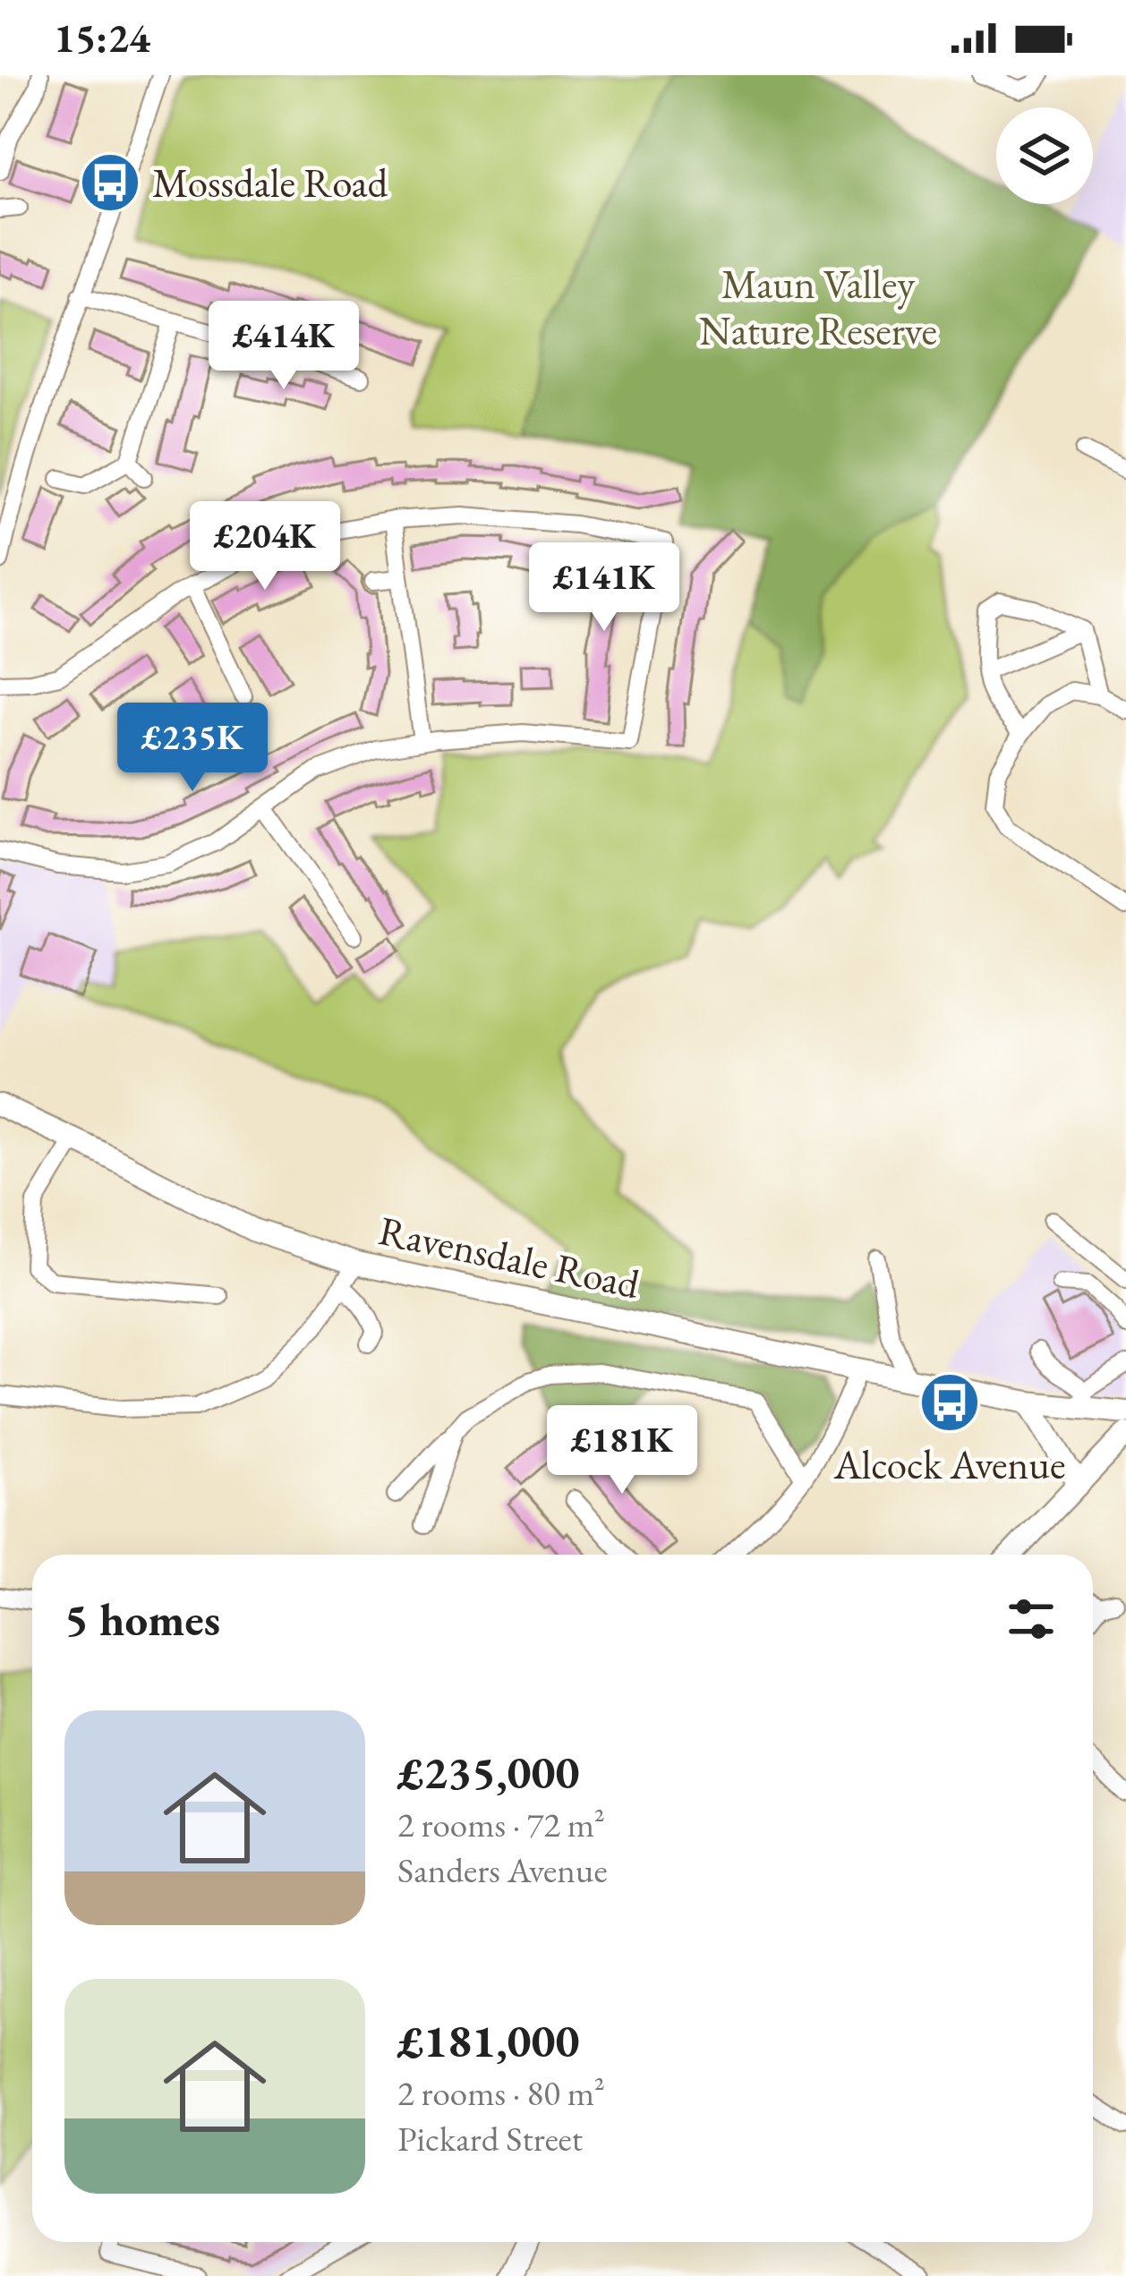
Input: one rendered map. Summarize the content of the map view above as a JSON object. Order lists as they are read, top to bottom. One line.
{"streets":{"main road":["Ravensdale Road"]},"parks":["Maun Valley Nature Reserve"],"places":{"bus stop":["Mossdale Road","Alcock Avenue"]},"page":{"status":"15:24","price":["£414K","£204K","£141K","£235K","£181K"],"heading":"5 homes","list":[{"name":"£235,000","note":"2 rooms · 72 m² · Sanders Avenue"},{"name":"£181,000","note":"2 rooms · 80 m² · Pickard Street"}]}}
